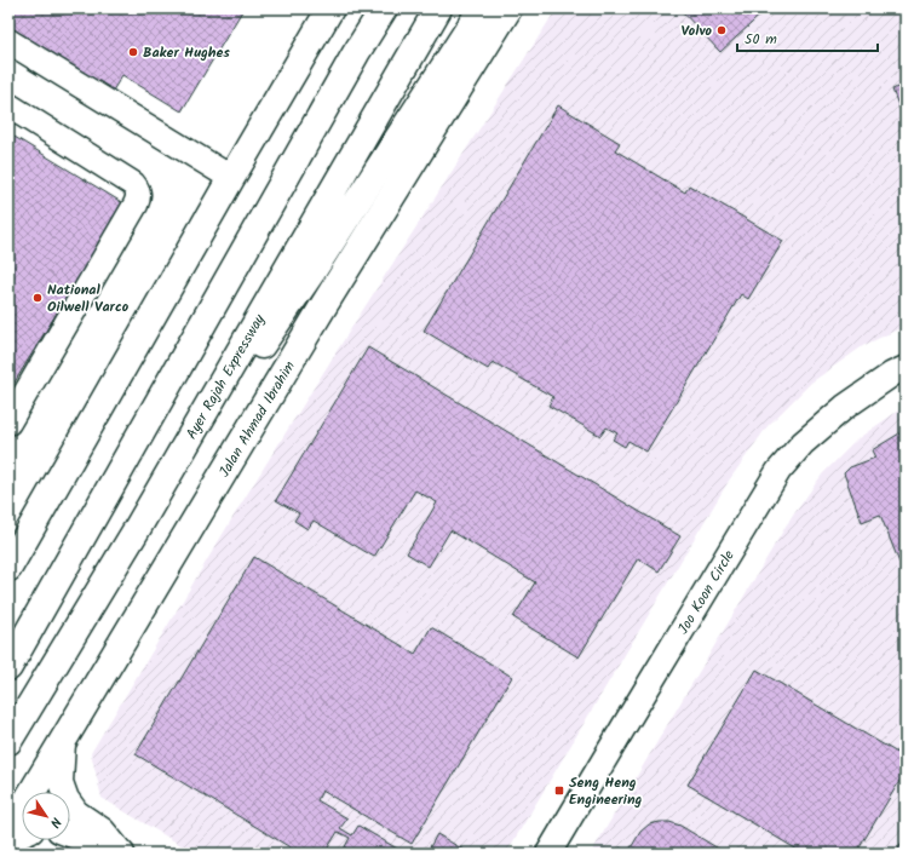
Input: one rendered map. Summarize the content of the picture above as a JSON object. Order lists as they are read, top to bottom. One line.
{"streets":{"main road":["Ayer Rajah Expressway","Jalan Ahmad Ibrahim"],"street":["Joo Koon Circle"]},"places":{"other":["Volvo","Baker Hughes","National Oilwell Varco"],"transit":["Seng Heng Engineering"]},"scale_bar":"50 m","north":"bottom right"}
